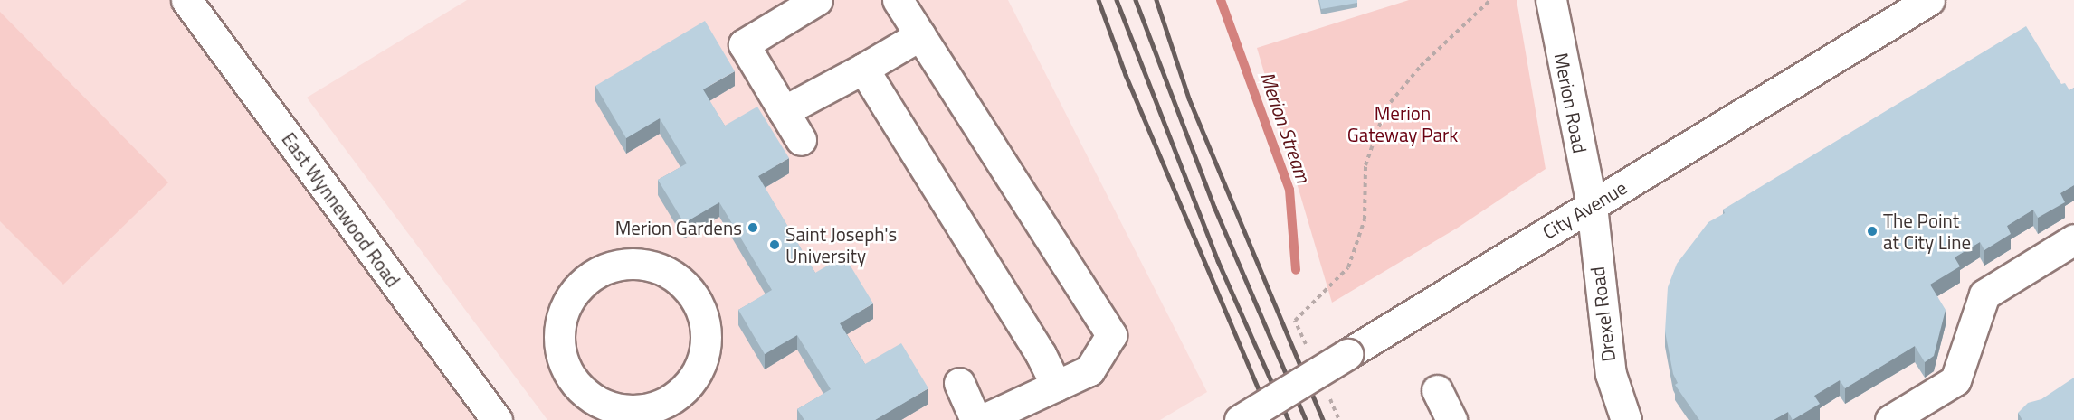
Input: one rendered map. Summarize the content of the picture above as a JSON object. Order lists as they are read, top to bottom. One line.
{"streets":{"main road":["Merion Road","East Wynnewood Road","City Avenue","Drexel Road"]},"crossings":[["Merion Road","City Avenue"],["Merion Road","Drexel Road"],["City Avenue","Drexel Road"]],"water":["Merion Stream"],"parks":["Merion Gateway Park"],"places":["Merion Gardens","The Point at City Line","Saint Joseph's University"]}
